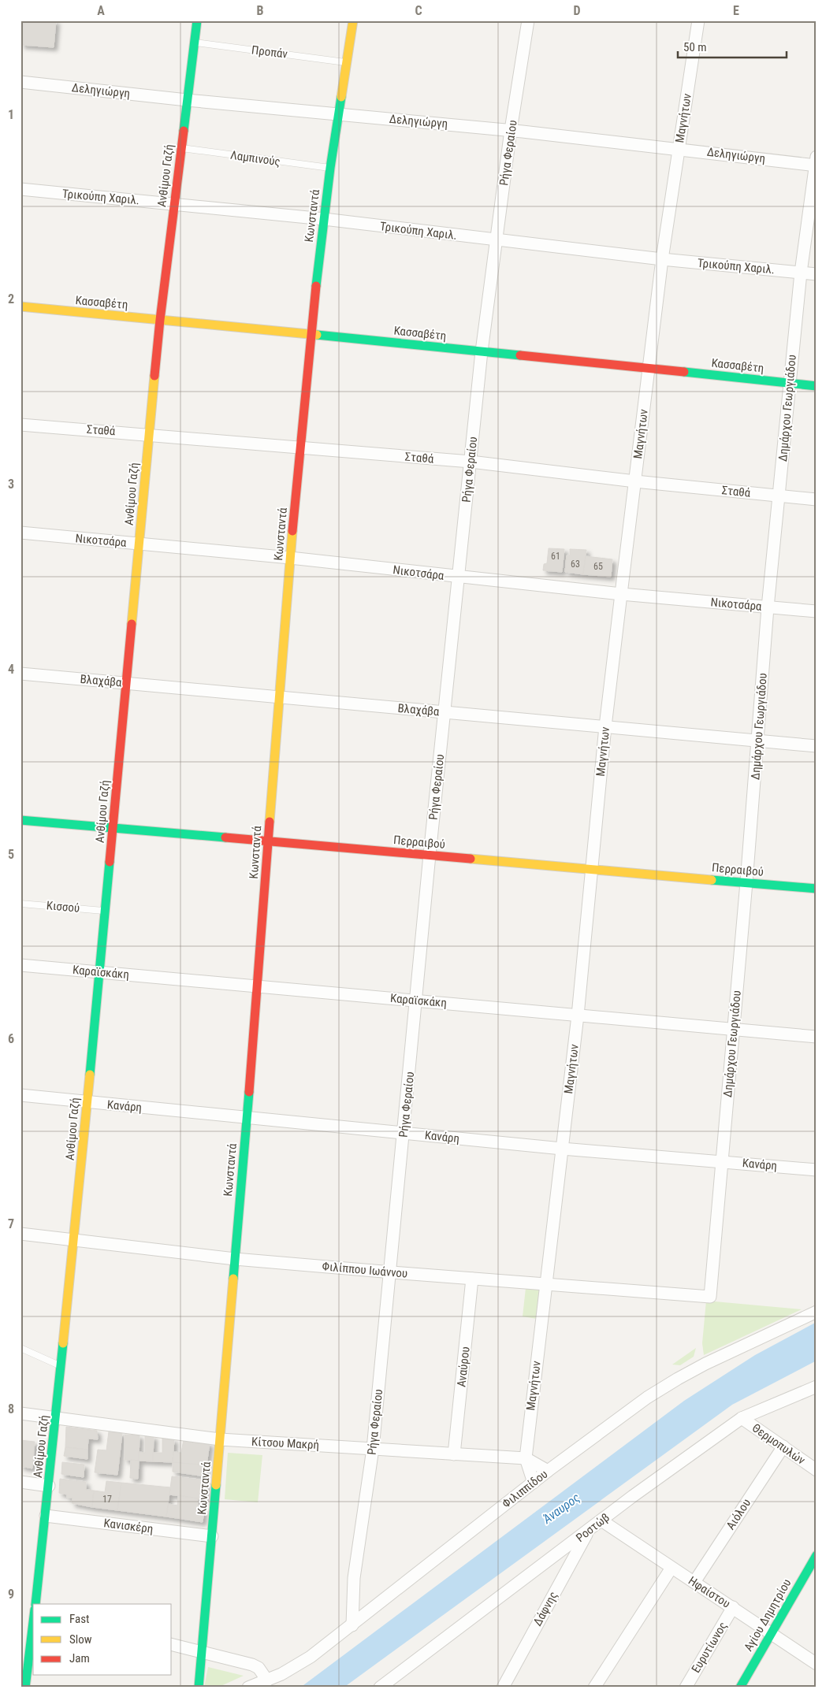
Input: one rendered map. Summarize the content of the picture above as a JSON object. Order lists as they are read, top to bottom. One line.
{"streets":{"street":["Δεληγιώργη","Μαγνήτων","Ρήγα Φεραίου","Ανθίμου Γαζή","Τρικούπη Χαριλ.","Κωνσταντά","Κασσαβέτη","Δημάρχου Γεωργιάδου","Σταθά","Νικοτσάρα","Βλαχάβα","Περραιβού","Καραϊσκάκη","Κανάρη","Φιλίππου Ιωάννου","Αναύρου","Κίτσου Μακρή","Θερμοπυλών","Φιλιππίδου","Αιόλου","Κανισκέρη","Ροστώβ","Ηφαίστου","Δάφνης","Αγίου Δημητρίου","Ευρυτίωνος"],"lane":["Προπάν","Λαμπινούς","Κισσού"]},"crossings":[["Προπάν","Ανθίμου Γαζή"],["Προπάν","Κωνσταντά"],["Δεληγιώργη","Μαγνήτων"],["Δεληγιώργη","Ρήγα Φεραίου"],["Δεληγιώργη","Ανθίμου Γαζή"],["Δεληγιώργη","Κωνσταντά"],["Δεληγιώργη","Δημάρχου Γεωργιάδου"],["Μαγνήτων","Τρικούπη Χαριλ."],["Μαγνήτων","Κασσαβέτη"],["Μαγνήτων","Σταθά"],["Μαγνήτων","Νικοτσάρα"],["Μαγνήτων","Βλαχάβα"],["Μαγνήτων","Περραιβού"],["Μαγνήτων","Καραϊσκάκη"],["Μαγνήτων","Κανάρη"],["Μαγνήτων","Φιλίππου Ιωάννου"],["Μαγνήτων","Κίτσου Μακρή"],["Μαγνήτων","Φιλιππίδου"],["Ρήγα Φεραίου","Τρικούπη Χαριλ."],["Ρήγα Φεραίου","Κασσαβέτη"],["Ρήγα Φεραίου","Σταθά"],["Ρήγα Φεραίου","Νικοτσάρα"],["Ρήγα Φεραίου","Βλαχάβα"],["Ρήγα Φεραίου","Περραιβού"],["Ρήγα Φεραίου","Καραϊσκάκη"],["Ρήγα Φεραίου","Κανάρη"],["Ρήγα Φεραίου","Φιλίππου Ιωάννου"],["Ρήγα Φεραίου","Κίτσου Μακρή"],["Ρήγα Φεραίου","Φιλιππίδου"],["Λαμπινούς","Ανθίμου Γαζή"],["Λαμπινούς","Κωνσταντά"],["Ανθίμου Γαζή","Τρικούπη Χαριλ."],["Ανθίμου Γαζή","Κασσαβέτη"],["Ανθίμου Γαζή","Σταθά"],["Ανθίμου Γαζή","Νικοτσάρα"],["Ανθίμου Γαζή","Βλαχάβα"],["Ανθίμου Γαζή","Περραιβού"],["Ανθίμου Γαζή","Κισσού"],["Ανθίμου Γαζή","Καραϊσκάκη"],["Ανθίμου Γαζή","Κανάρη"],["Ανθίμου Γαζή","Φιλίππου Ιωάννου"],["Ανθίμου Γαζή","Κίτσου Μακρή"],["Ανθίμου Γαζή","Κανισκέρη"],["Τρικούπη Χαριλ.","Κωνσταντά"],["Τρικούπη Χαριλ.","Δημάρχου Γεωργιάδου"],["Κωνσταντά","Κασσαβέτη"],["Κωνσταντά","Σταθά"],["Κωνσταντά","Νικοτσάρα"],["Κωνσταντά","Βλαχάβα"],["Κωνσταντά","Περραιβού"],["Κωνσταντά","Καραϊσκάκη"],["Κωνσταντά","Κανάρη"],["Κωνσταντά","Φιλίππου Ιωάννου"],["Κωνσταντά","Κίτσου Μακρή"],["Κωνσταντά","Κανισκέρη"],["Κασσαβέτη","Δημάρχου Γεωργιάδου"],["Δημάρχου Γεωργιάδου","Σταθά"],["Δημάρχου Γεωργιάδου","Νικοτσάρα"],["Δημάρχου Γεωργιάδου","Βλαχάβα"],["Δημάρχου Γεωργιάδου","Περραιβού"],["Δημάρχου Γεωργιάδου","Καραϊσκάκη"],["Δημάρχου Γεωργιάδου","Κανάρη"],["Δημάρχου Γεωργιάδου","Φιλίππου Ιωάννου"],["Φιλίππου Ιωάννου","Αναύρου"],["Αναύρου","Κίτσου Μακρή"],["Κίτσου Μακρή","Φιλιππίδου"],["Θερμοπυλών","Αιόλου"],["Θερμοπυλών","Ροστώβ"],["Αιόλου","Ηφαίστου"],["Ροστώβ","Ηφαίστου"],["Ροστώβ","Δάφνης"],["Ηφαίστου","Αγίου Δημητρίου"],["Ηφαίστου","Ευρυτίωνος"]],"water":["Άναυρος"],"house_numbers":["61","63","65","17"],"legend":["Fast","Slow","Jam"],"scale_bar":"50 m","grid":{"columns":["A","B","C","D","E"],"rows":["1","2","3","4","5","6","7","8","9"]}}
